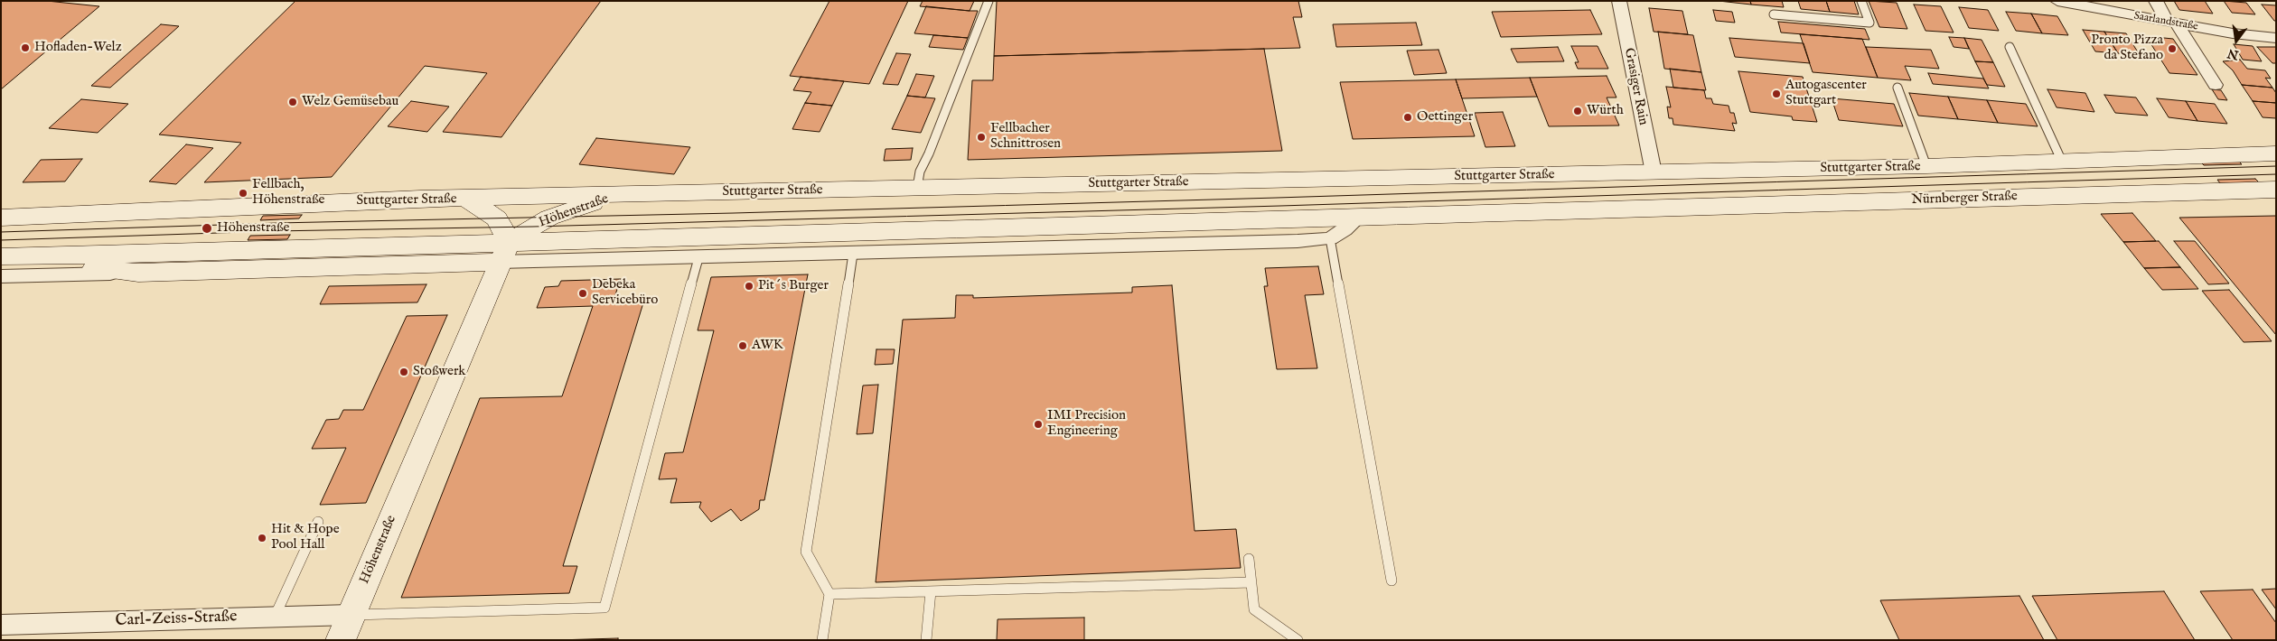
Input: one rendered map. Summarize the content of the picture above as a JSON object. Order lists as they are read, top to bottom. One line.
{"streets":{"main road":["Stuttgarter Straße","Nürnberger Straße","Höhenstraße"],"street":["Saarlandstraße","Grasiger Rain","Carl-Zeiss-Straße"]},"crossings":[["Grasiger Rain","Stuttgarter Straße"],["Stuttgarter Straße","Höhenstraße"],["Höhenstraße","Carl-Zeiss-Straße"]],"places":["Hofladen-Welz","Pronto Pizza da Stefano","Autogascenter Stuttgart","Welz Gemüsebau","Würth","Oettinger","Fellbacher Schnittrosen","Fellbach, Höhenstraße","Höhenstraße","Pit´s Burger","Debeka Servicebüro","AWK","Stoßwerk","IMI Precision Engineering","Hit & Hope Pool Hall"],"north":"bottom"}
